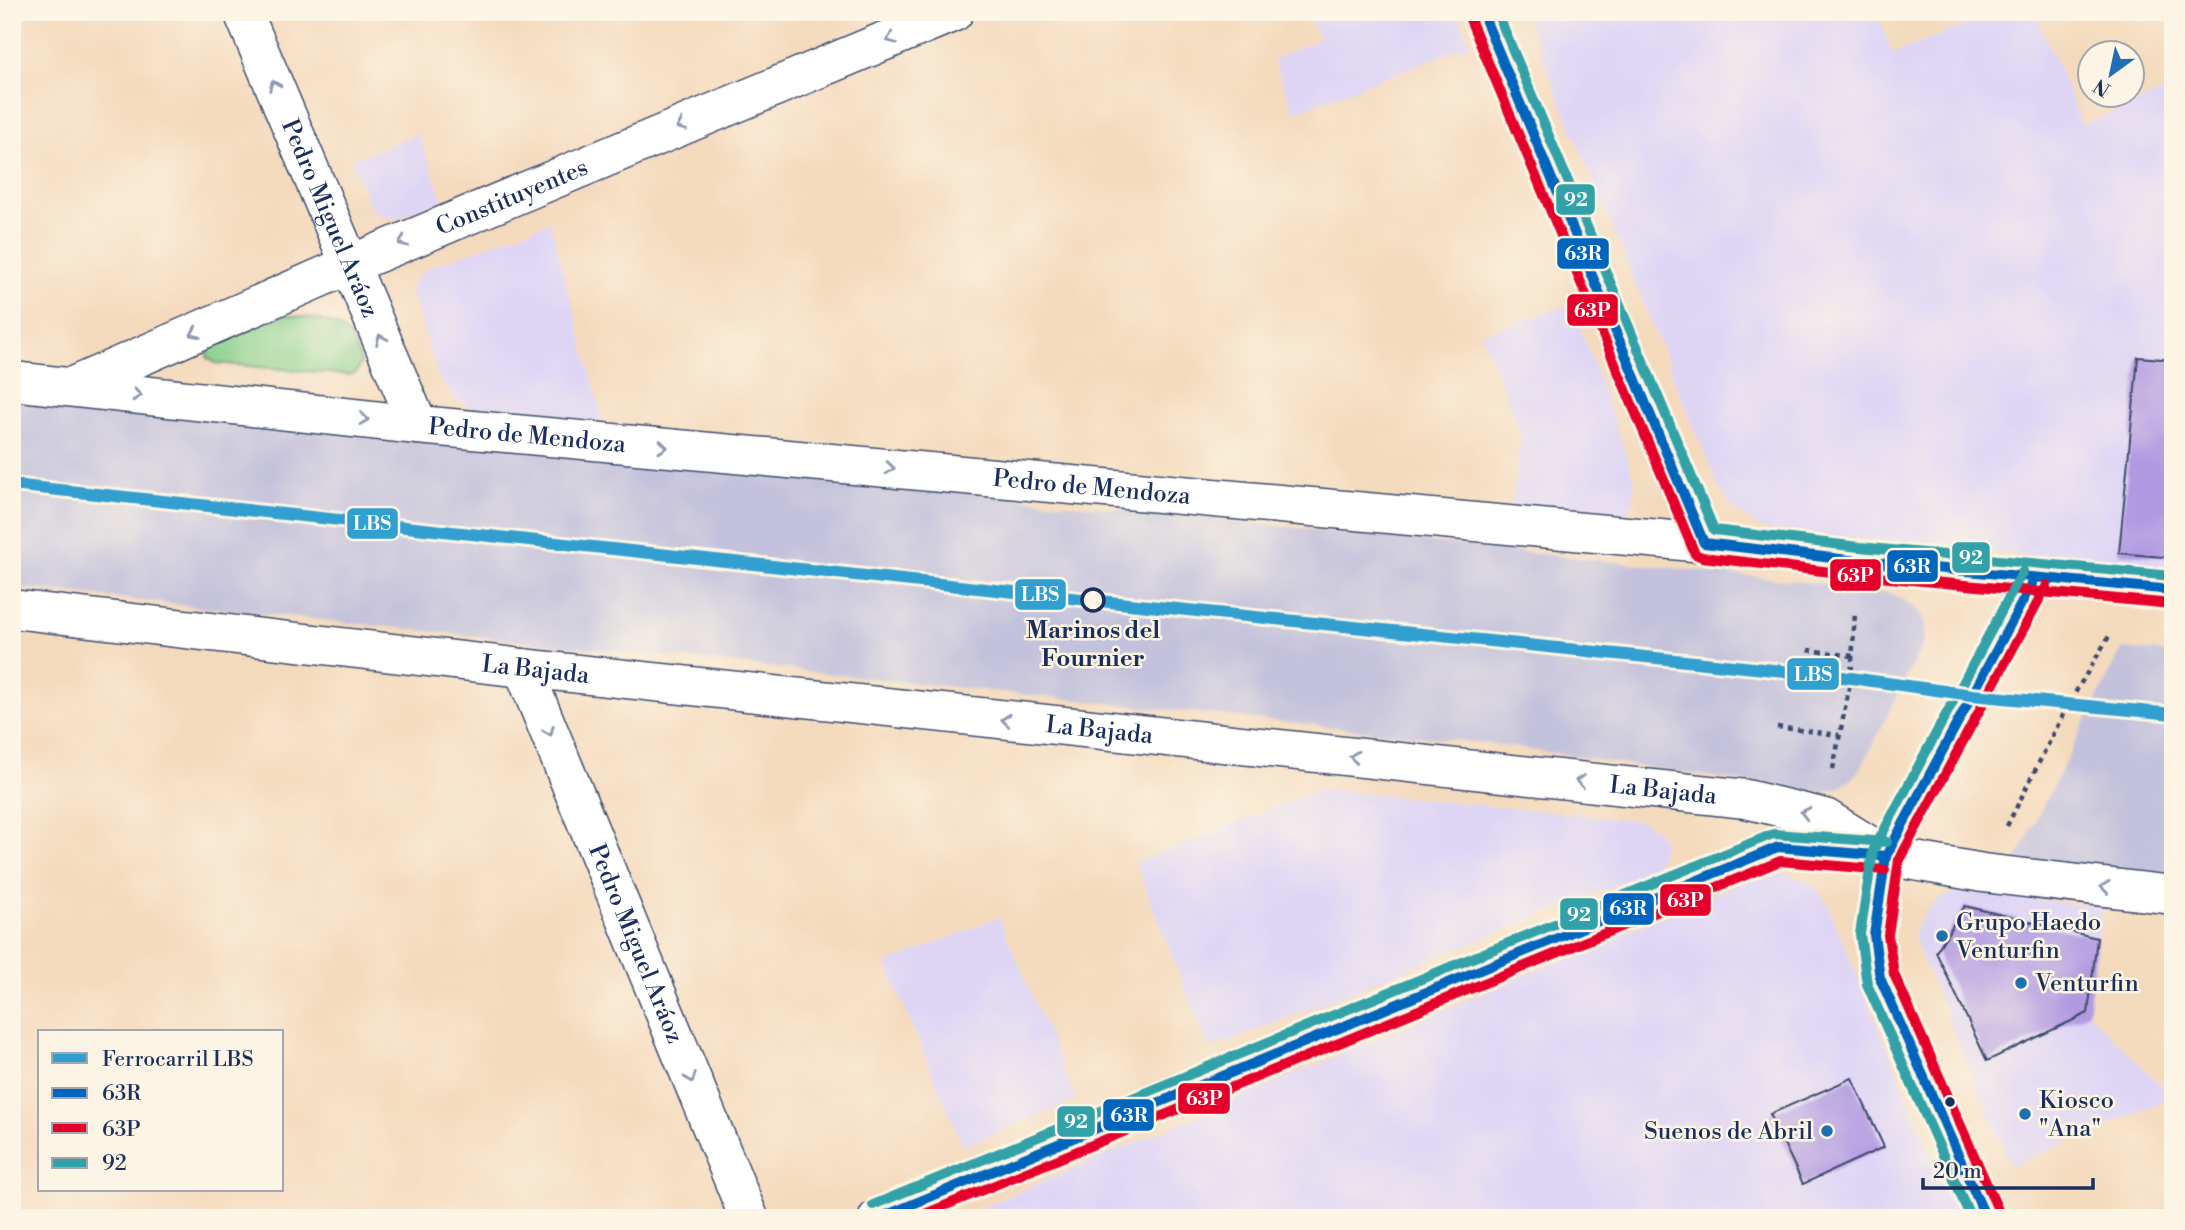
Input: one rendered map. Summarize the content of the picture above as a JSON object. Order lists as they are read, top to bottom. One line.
{"streets":{"street":["Constituyentes","Pedro Miguel Aráoz","Pedro de Mendoza","La Bajada"]},"crossings":[["Constituyentes","Pedro Miguel Aráoz"],["Constituyentes","Pedro de Mendoza"],["Pedro Miguel Aráoz","Pedro de Mendoza"],["Pedro Miguel Aráoz","La Bajada"]],"one_way":["Constituyentes","Pedro de Mendoza","La Bajada"],"places":["Marinos del Fournier","Grupo Haedo Venturfin","Venturfin","Kiosco \"Ana\"","Suenos de Abril"],"lines":["transit line 63R","transit line 92","transit line 63P","rail line LBS"],"legend":["Ferrocarril LBS","63R","63P","92"],"scale_bar":"20 m","north":"bottom left"}
